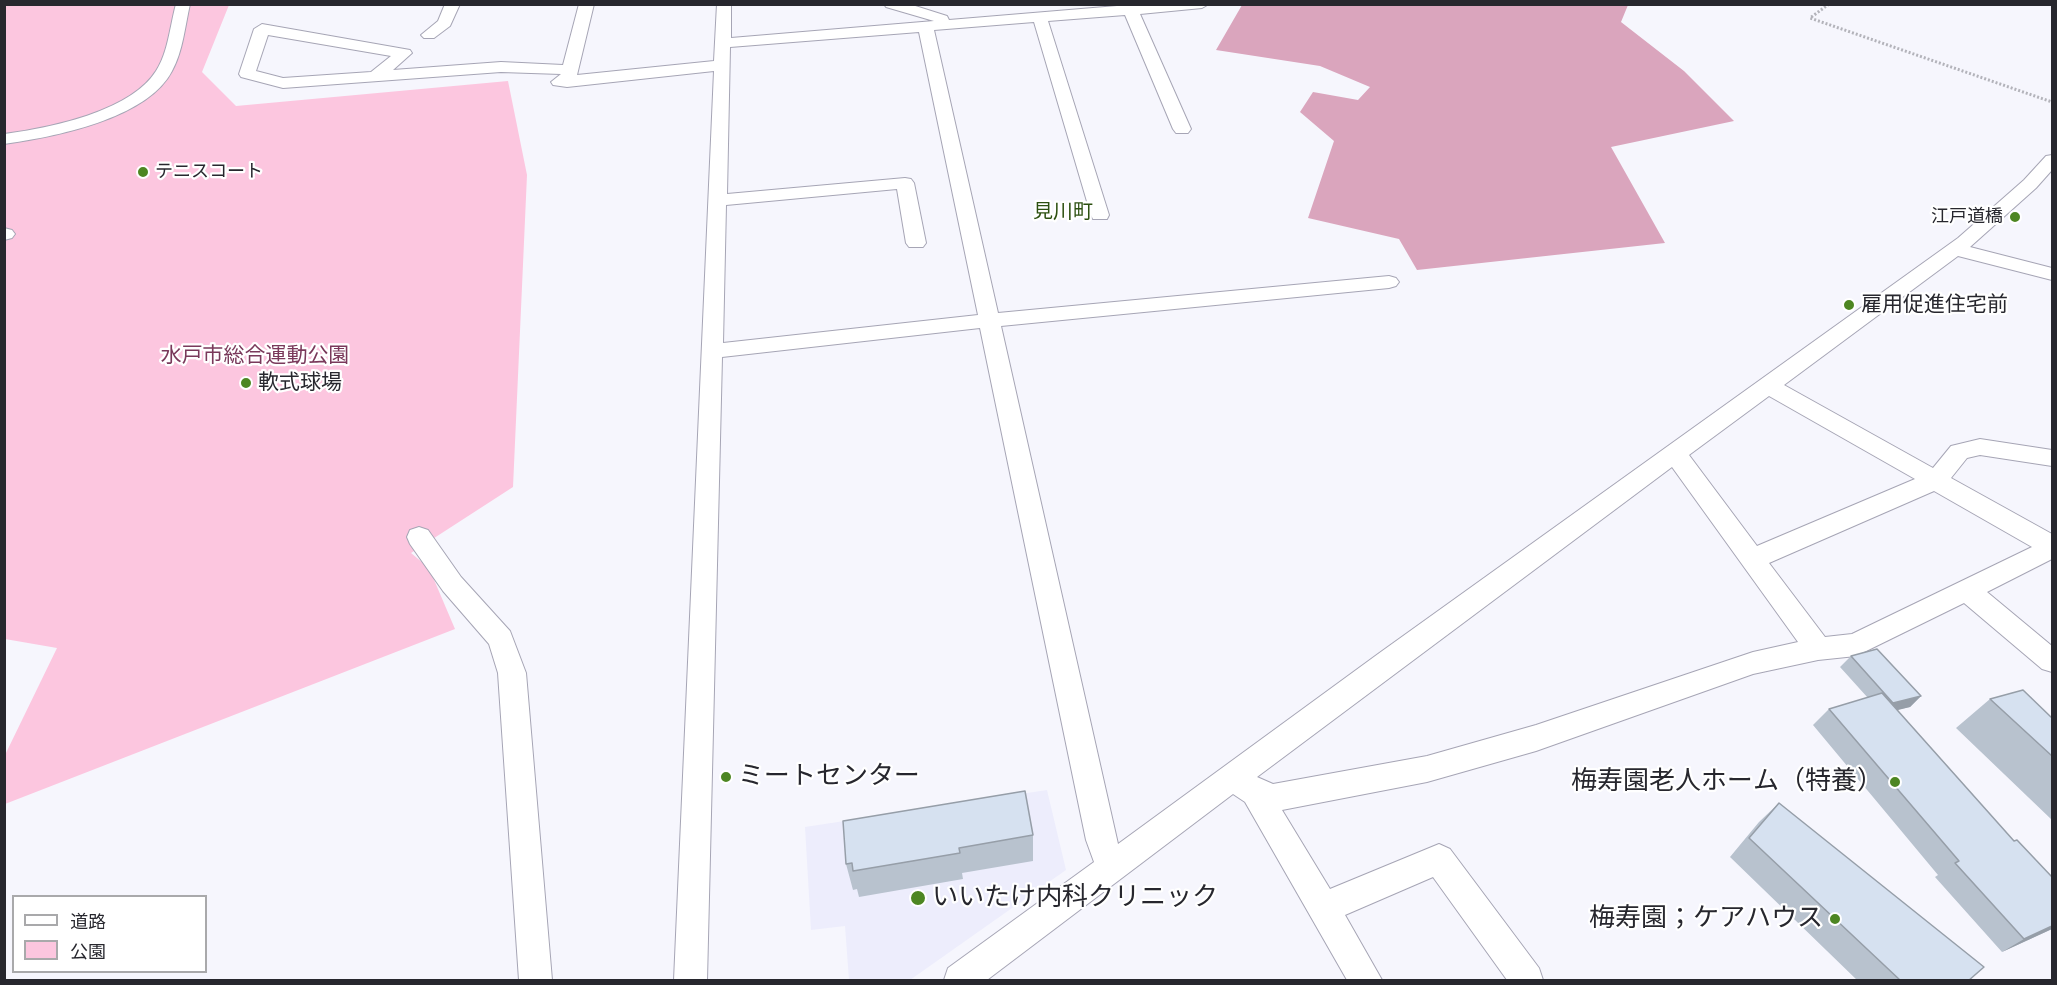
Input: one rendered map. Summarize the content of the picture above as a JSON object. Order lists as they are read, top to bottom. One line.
{"districts":["見川町"],"parks":["水戸市総合運動公園"],"places":["テニスコート","江戸道橋","雇用促進住宅前","軟式球場","ミートセンター","梅寿園老人ホーム（特養）","いいたけ内科クリニック","梅寿園；ケアハウス"],"legend":["道路","公園"]}
